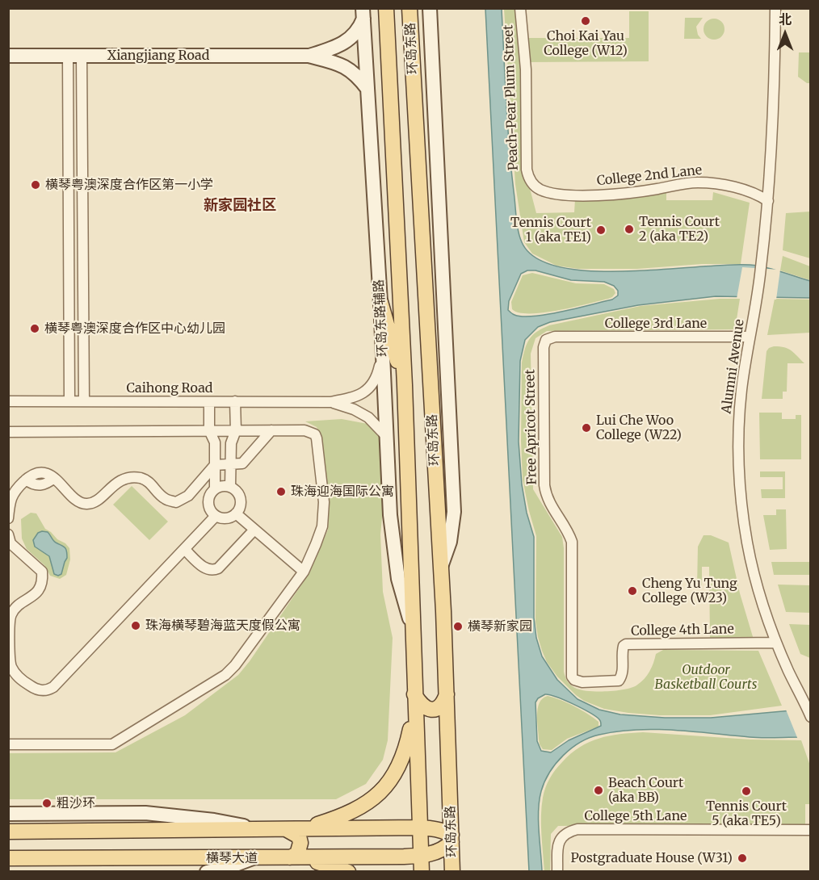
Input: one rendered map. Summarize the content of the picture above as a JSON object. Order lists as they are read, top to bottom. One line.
{"streets":{"main road":["环岛东路","Xiangjiang Road","环岛东路辅路","横琴大道"],"street":["Peach-Pear Plum Street","College 2nd Lane","College 3rd Lane","Alumni Avenue","Caihong Road","Free Apricot Street","College 4th Lane","College 5th Lane"]},"crossings":[["环岛东路","环岛东路辅路"],["环岛东路","横琴大道"],["Peach-Pear Plum Street","College 2nd Lane"],["College 2nd Lane","Alumni Avenue"],["College 3rd Lane","Alumni Avenue"],["College 3rd Lane","Free Apricot Street"],["Alumni Avenue","College 4th Lane"],["Free Apricot Street","College 4th Lane"]],"districts":["新家园社区"],"parks":["Outdoor Basketball Courts"],"places":["Choi Kai Yau College (W12)","横琴粤澳深度合作区第一小学","Tennis Court 2 (aka TE2)","Tennis Court 1 (aka TE1)","横琴粤澳深度合作区中心幼儿园","Lui Che Woo College (W22)","珠海迎海国际公寓","Cheng Yu Tung College (W23)","珠海横琴碧海蓝天度假公寓","横琴新家园","Beach Court (aka BB)","Tennis Court 5 (aka TE5)","粗沙环","Postgraduate House (W31)"],"north":"top"}
